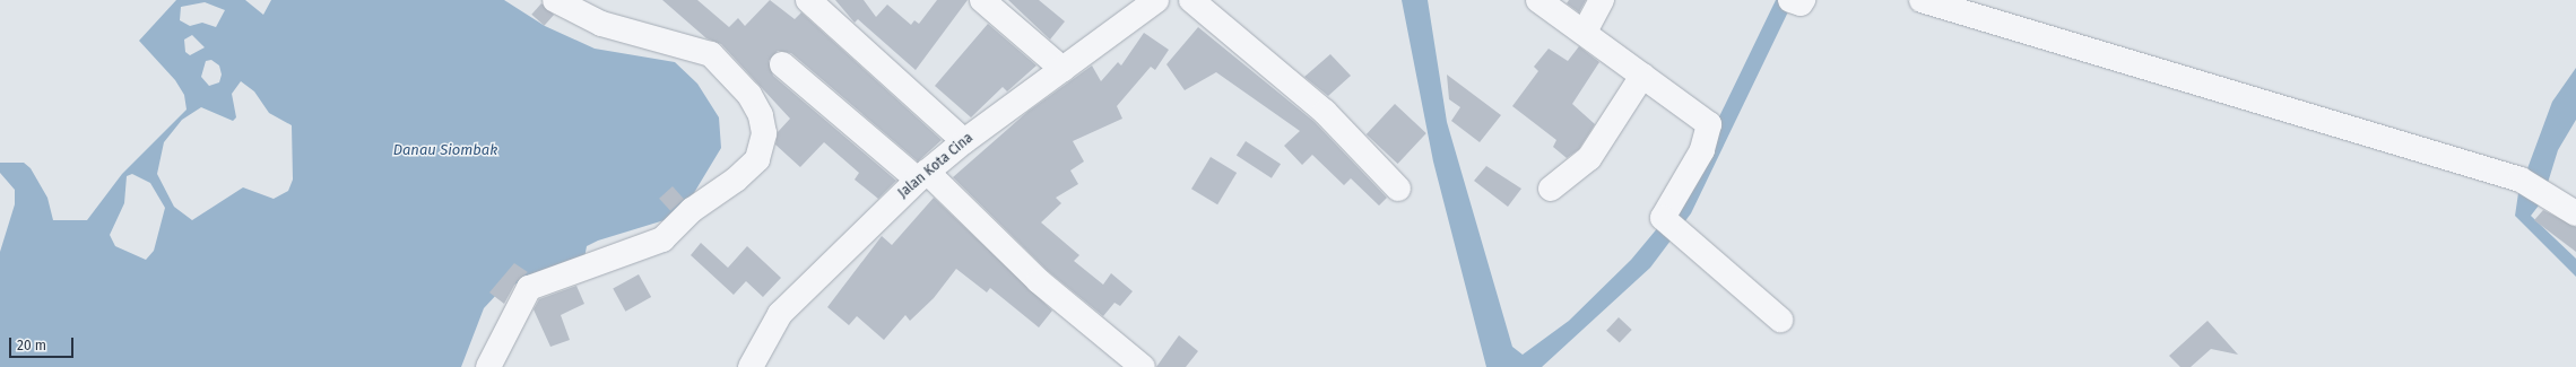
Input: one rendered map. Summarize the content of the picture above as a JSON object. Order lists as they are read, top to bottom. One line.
{"streets":{"street":["Jalan Kota Cina"]},"water":["Danau Siombak"],"scale_bar":"20 m"}
